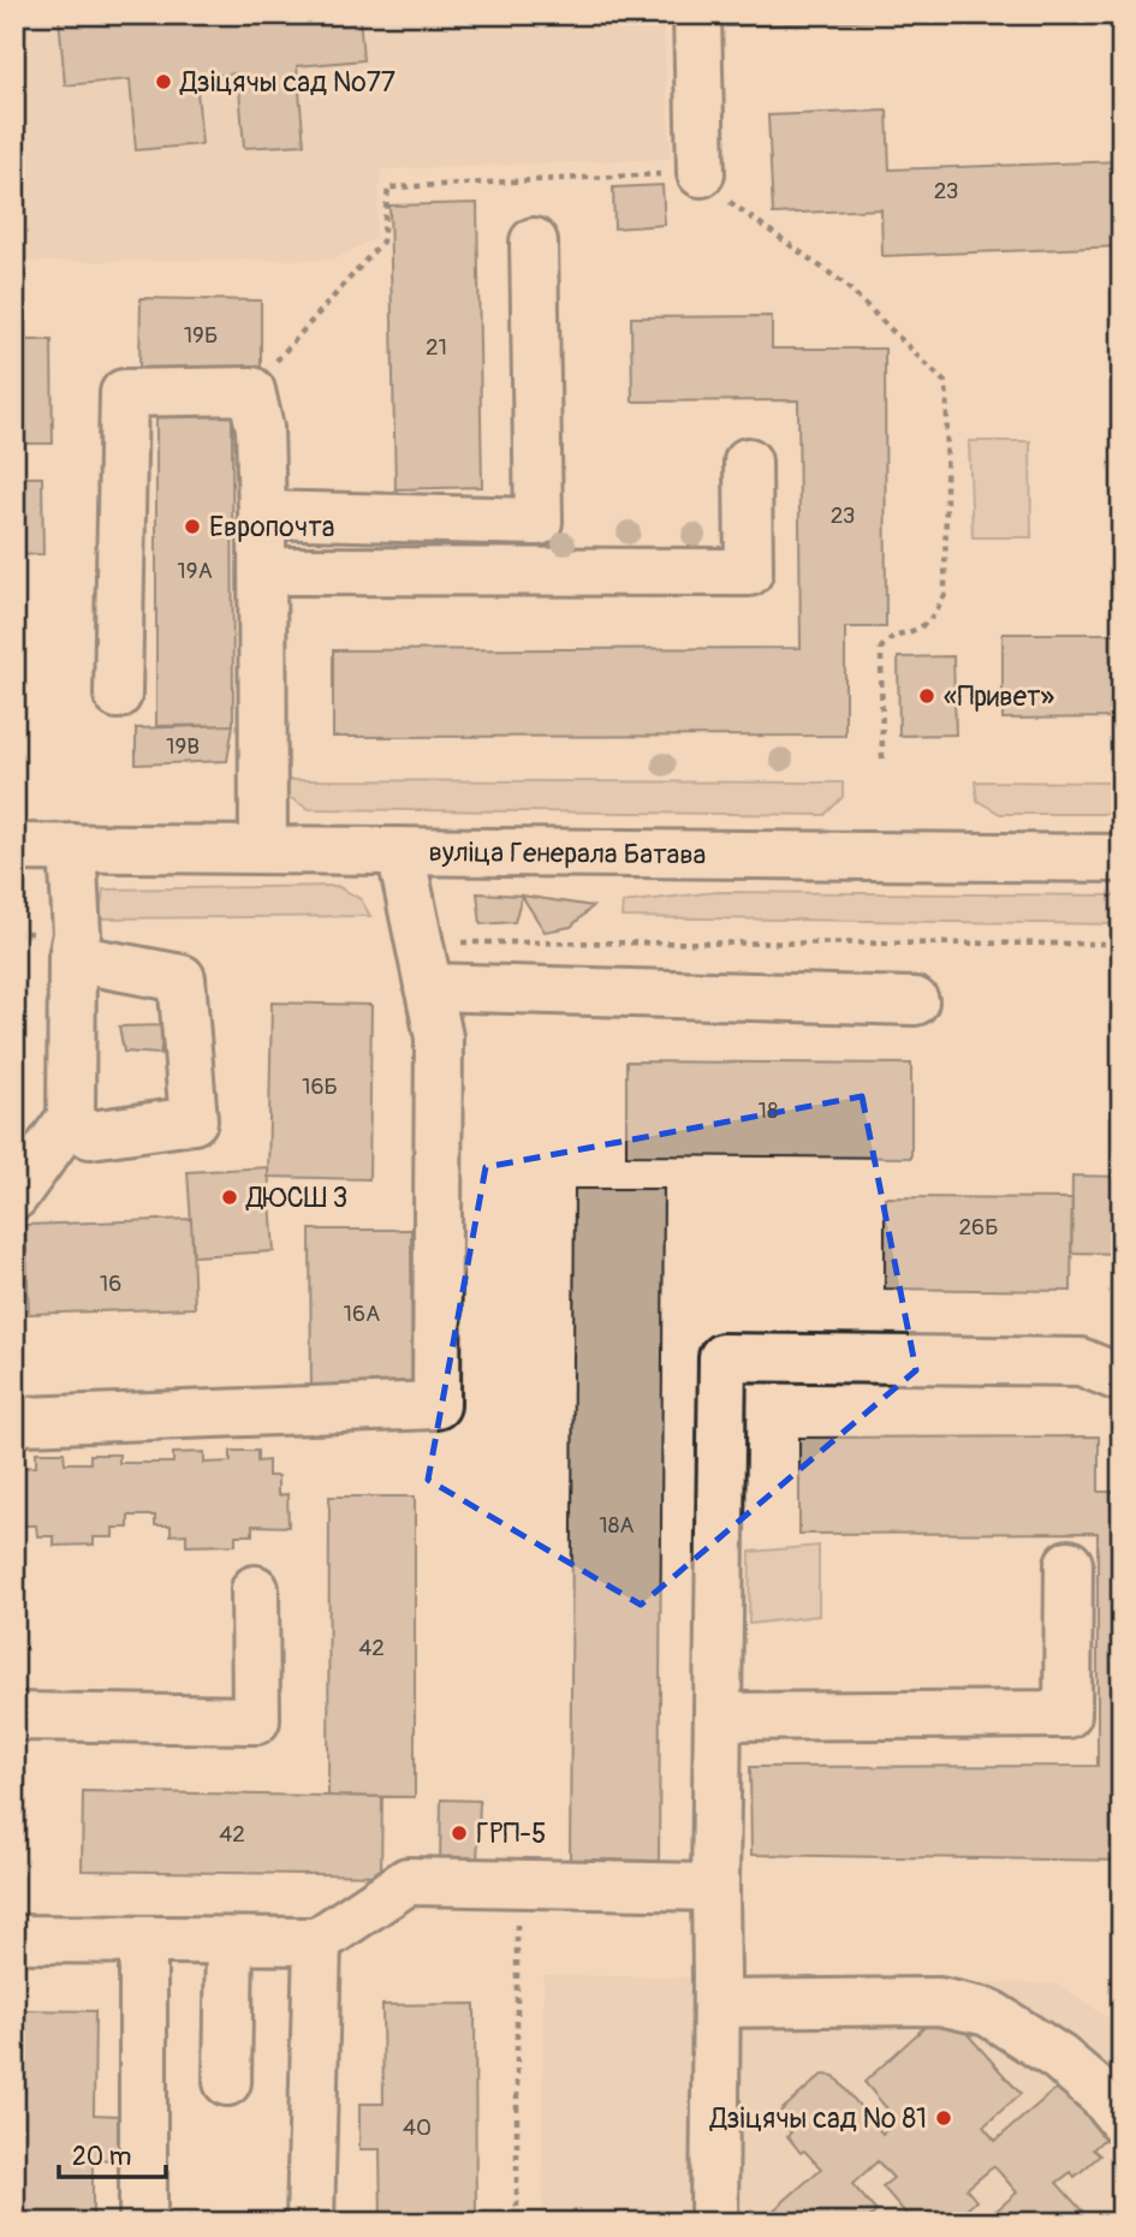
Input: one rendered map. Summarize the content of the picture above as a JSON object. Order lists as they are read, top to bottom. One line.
{"streets":{"street":["вуліца Генерала Батава"]},"places":["Дзіцячы сад №77","Европочта","«Привет»","ДЮСШ 3","ГРП-5","Дзіцячы сад № 81"],"house_numbers":["23","19Б","21","23","19А","19В","16Б","18","26Б","16","16А","18А","42","42","40"],"scale_bar":"20 m"}
